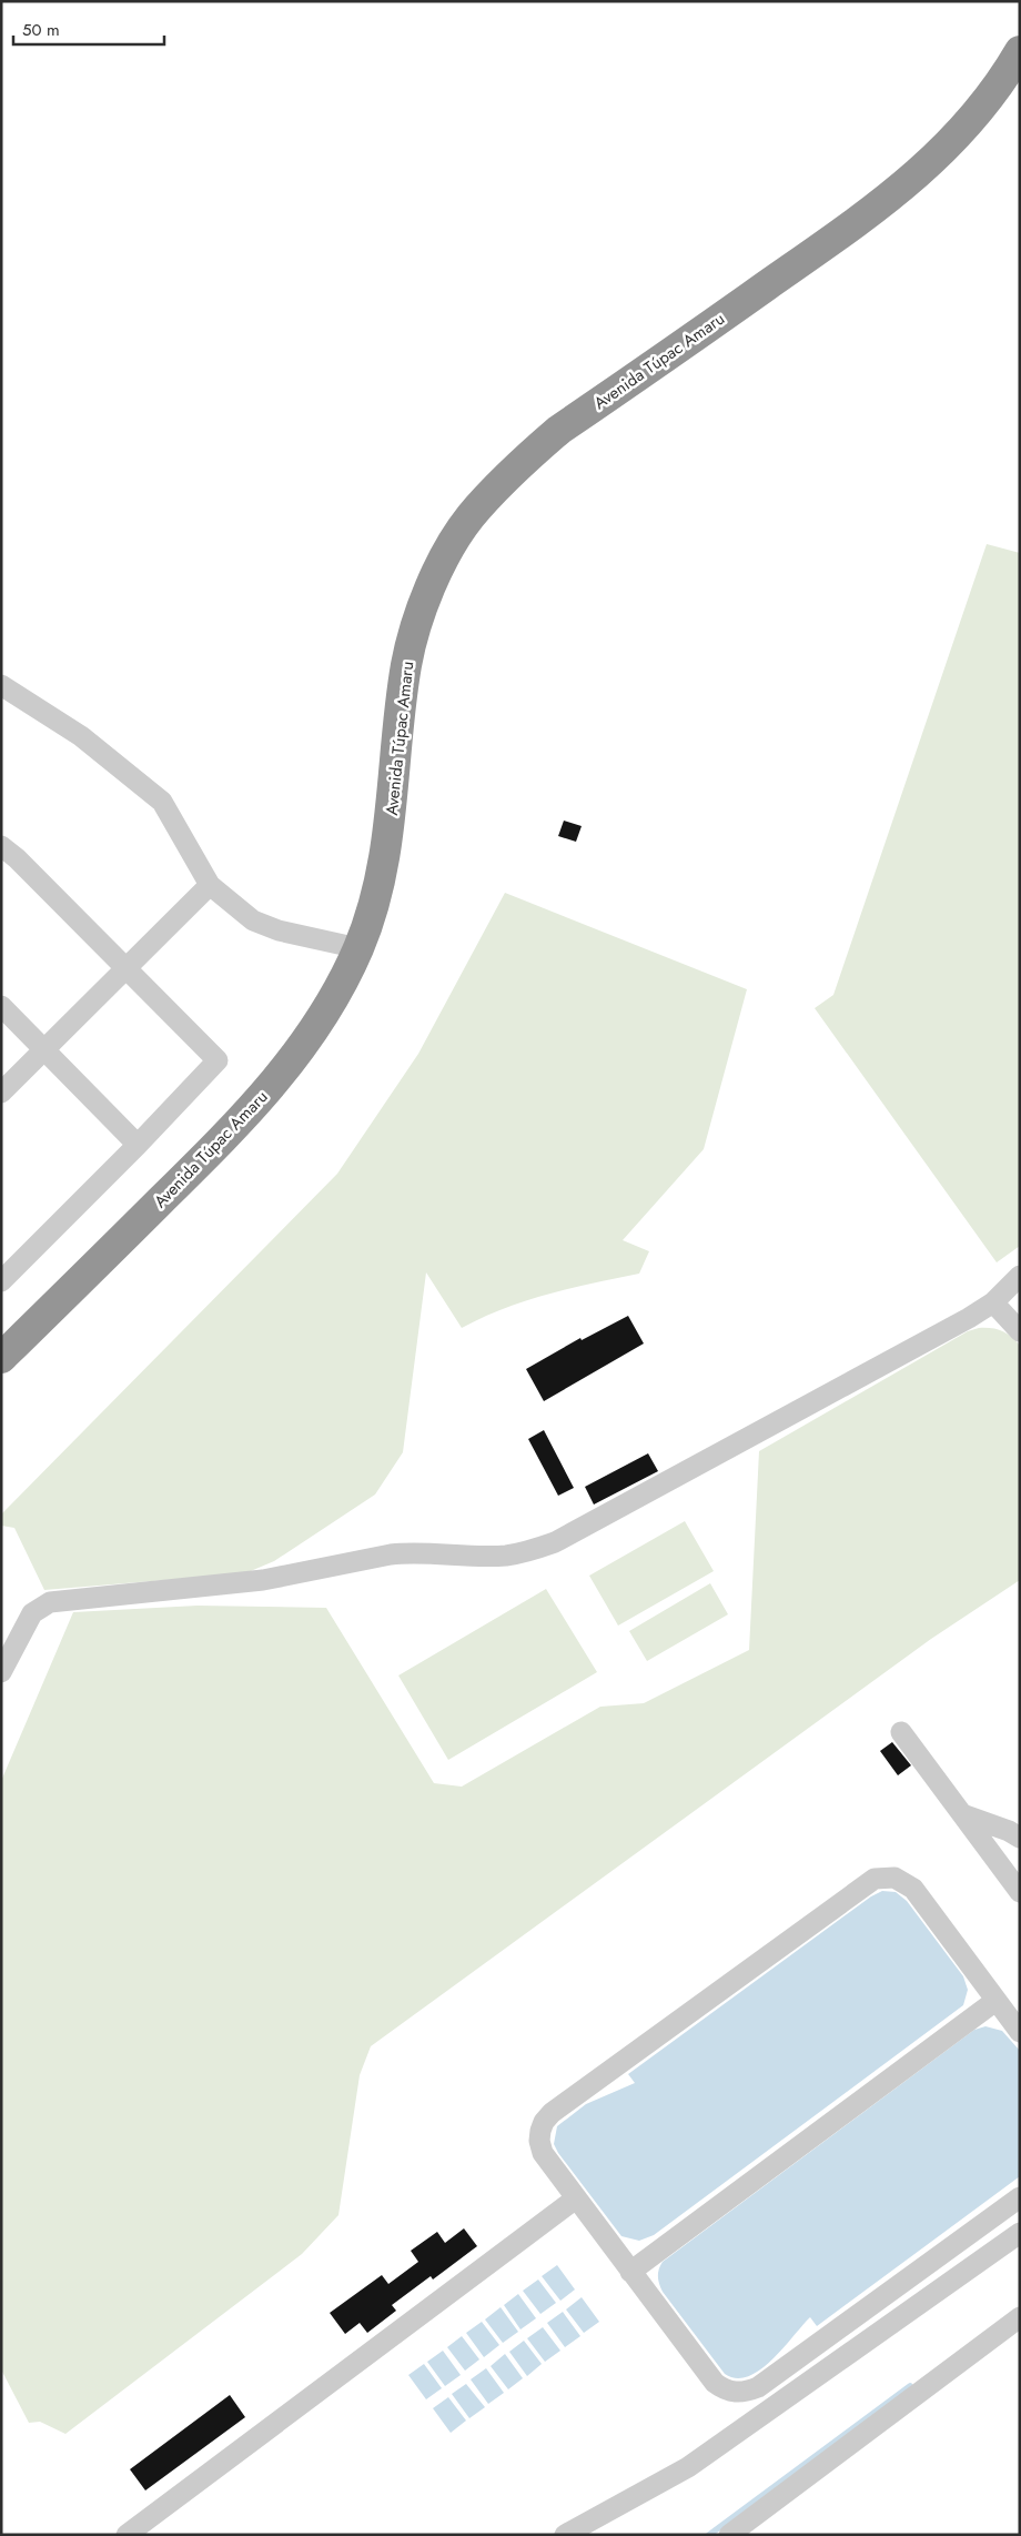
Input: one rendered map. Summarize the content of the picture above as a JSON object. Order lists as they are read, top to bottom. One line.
{"streets":{"highway":["Avenida Túpac Amaru"]},"scale_bar":"50 m"}
